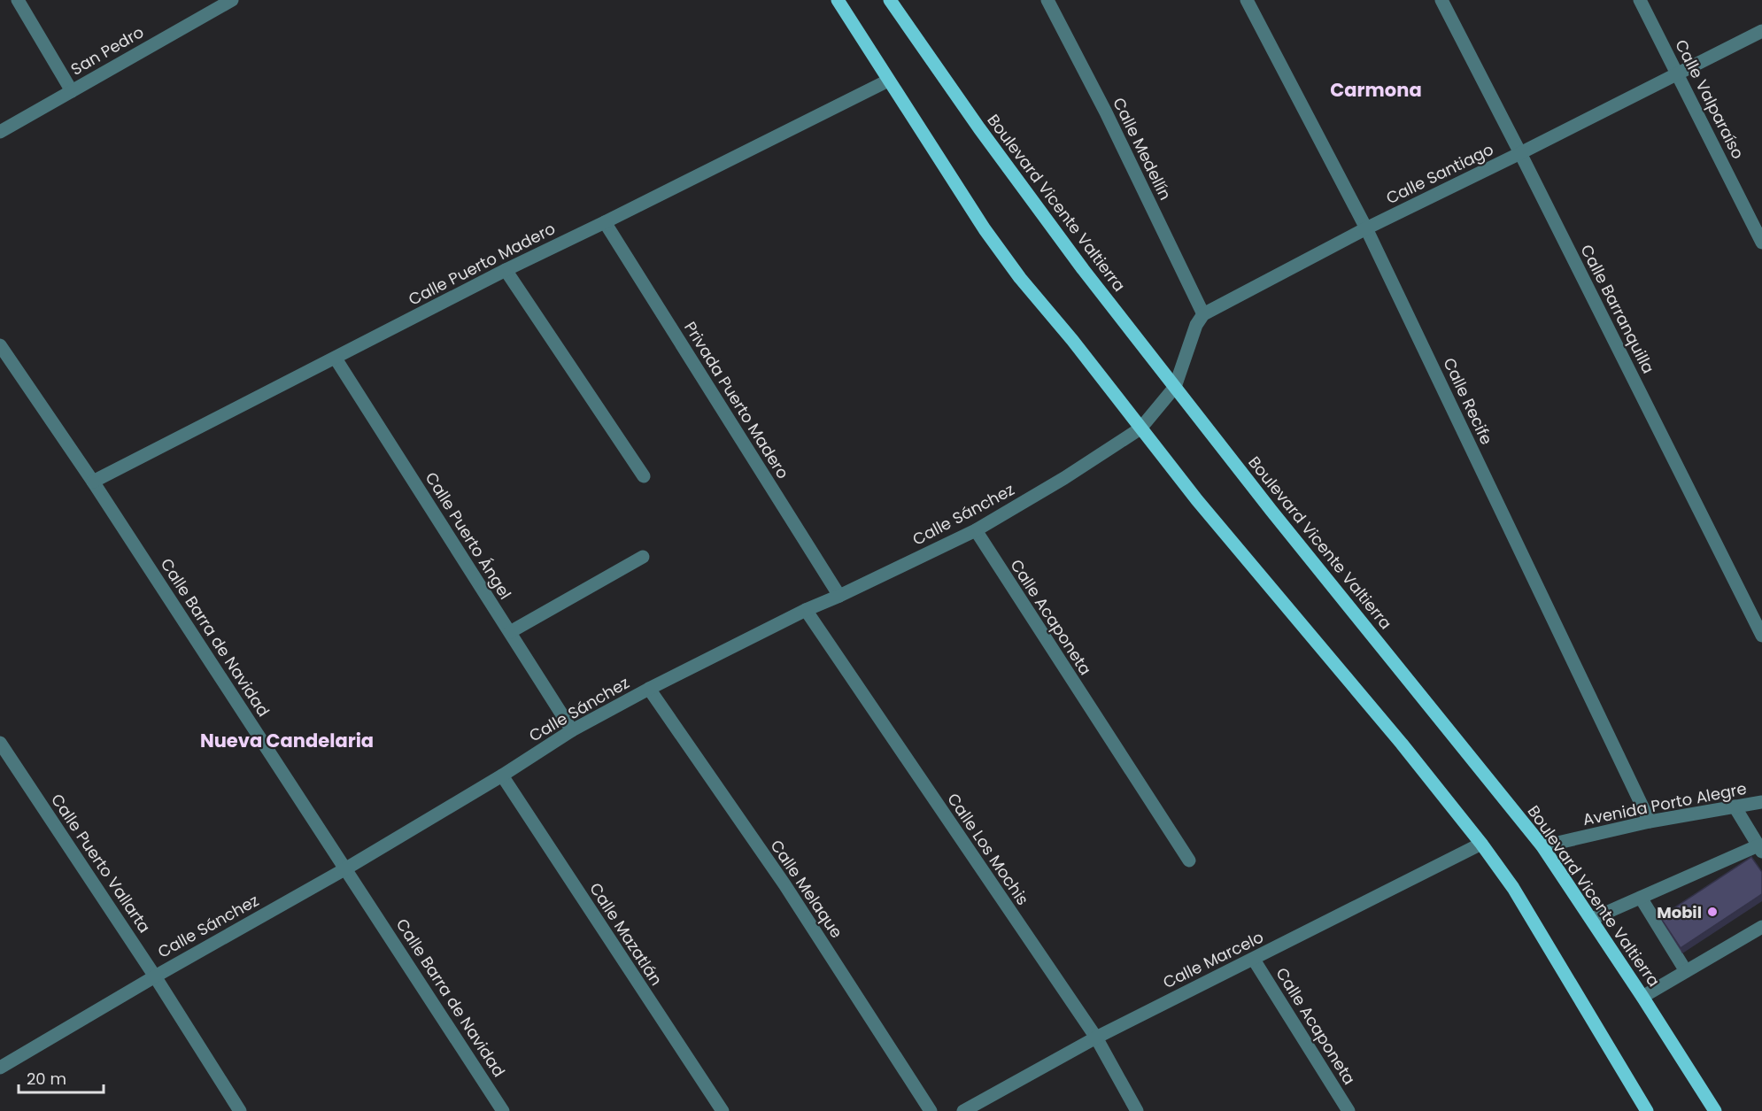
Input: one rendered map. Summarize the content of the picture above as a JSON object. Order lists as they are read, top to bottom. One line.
{"streets":{"main road":["Boulevard Vicente Valtierra"],"street":["San Pedro","Calle Valparaíso","Calle Medellín","Calle Santiago","Calle Puerto Madero","Calle Barranquilla","Privada Puerto Madero","Calle Recife","Calle Sánchez","Calle Puerto Ángel","Calle Acaponeta","Calle Barra de Navidad","Avenida Porto Alegre","Calle Los Mochis","Calle Puerto Vallarta","Calle Melaque","Calle Mazatlán","Calle Marcelo"]},"crossings":[["Calle Valparaíso","Calle Santiago"],["Calle Medellín","Calle Santiago"],["Calle Santiago","Calle Barranquilla"],["Calle Santiago","Calle Recife"],["Boulevard Vicente Valtierra","Calle Sánchez"],["Boulevard Vicente Valtierra","Avenida Porto Alegre"],["Calle Puerto Madero","Privada Puerto Madero"],["Calle Puerto Madero","Calle Puerto Ángel"],["Calle Puerto Madero","Calle Barra de Navidad"],["Privada Puerto Madero","Calle Sánchez"],["Calle Recife","Avenida Porto Alegre"],["Calle Sánchez","Calle Puerto Ángel"],["Calle Sánchez","Calle Acaponeta"],["Calle Sánchez","Calle Barra de Navidad"],["Calle Sánchez","Calle Los Mochis"],["Calle Sánchez","Calle Puerto Vallarta"],["Calle Sánchez","Calle Melaque"],["Calle Sánchez","Calle Mazatlán"],["Calle Acaponeta","Calle Marcelo"],["Calle Los Mochis","Calle Marcelo"]],"districts":["Carmona","Nueva Candelaria"],"places":["Mobil"],"scale_bar":"20 m"}
